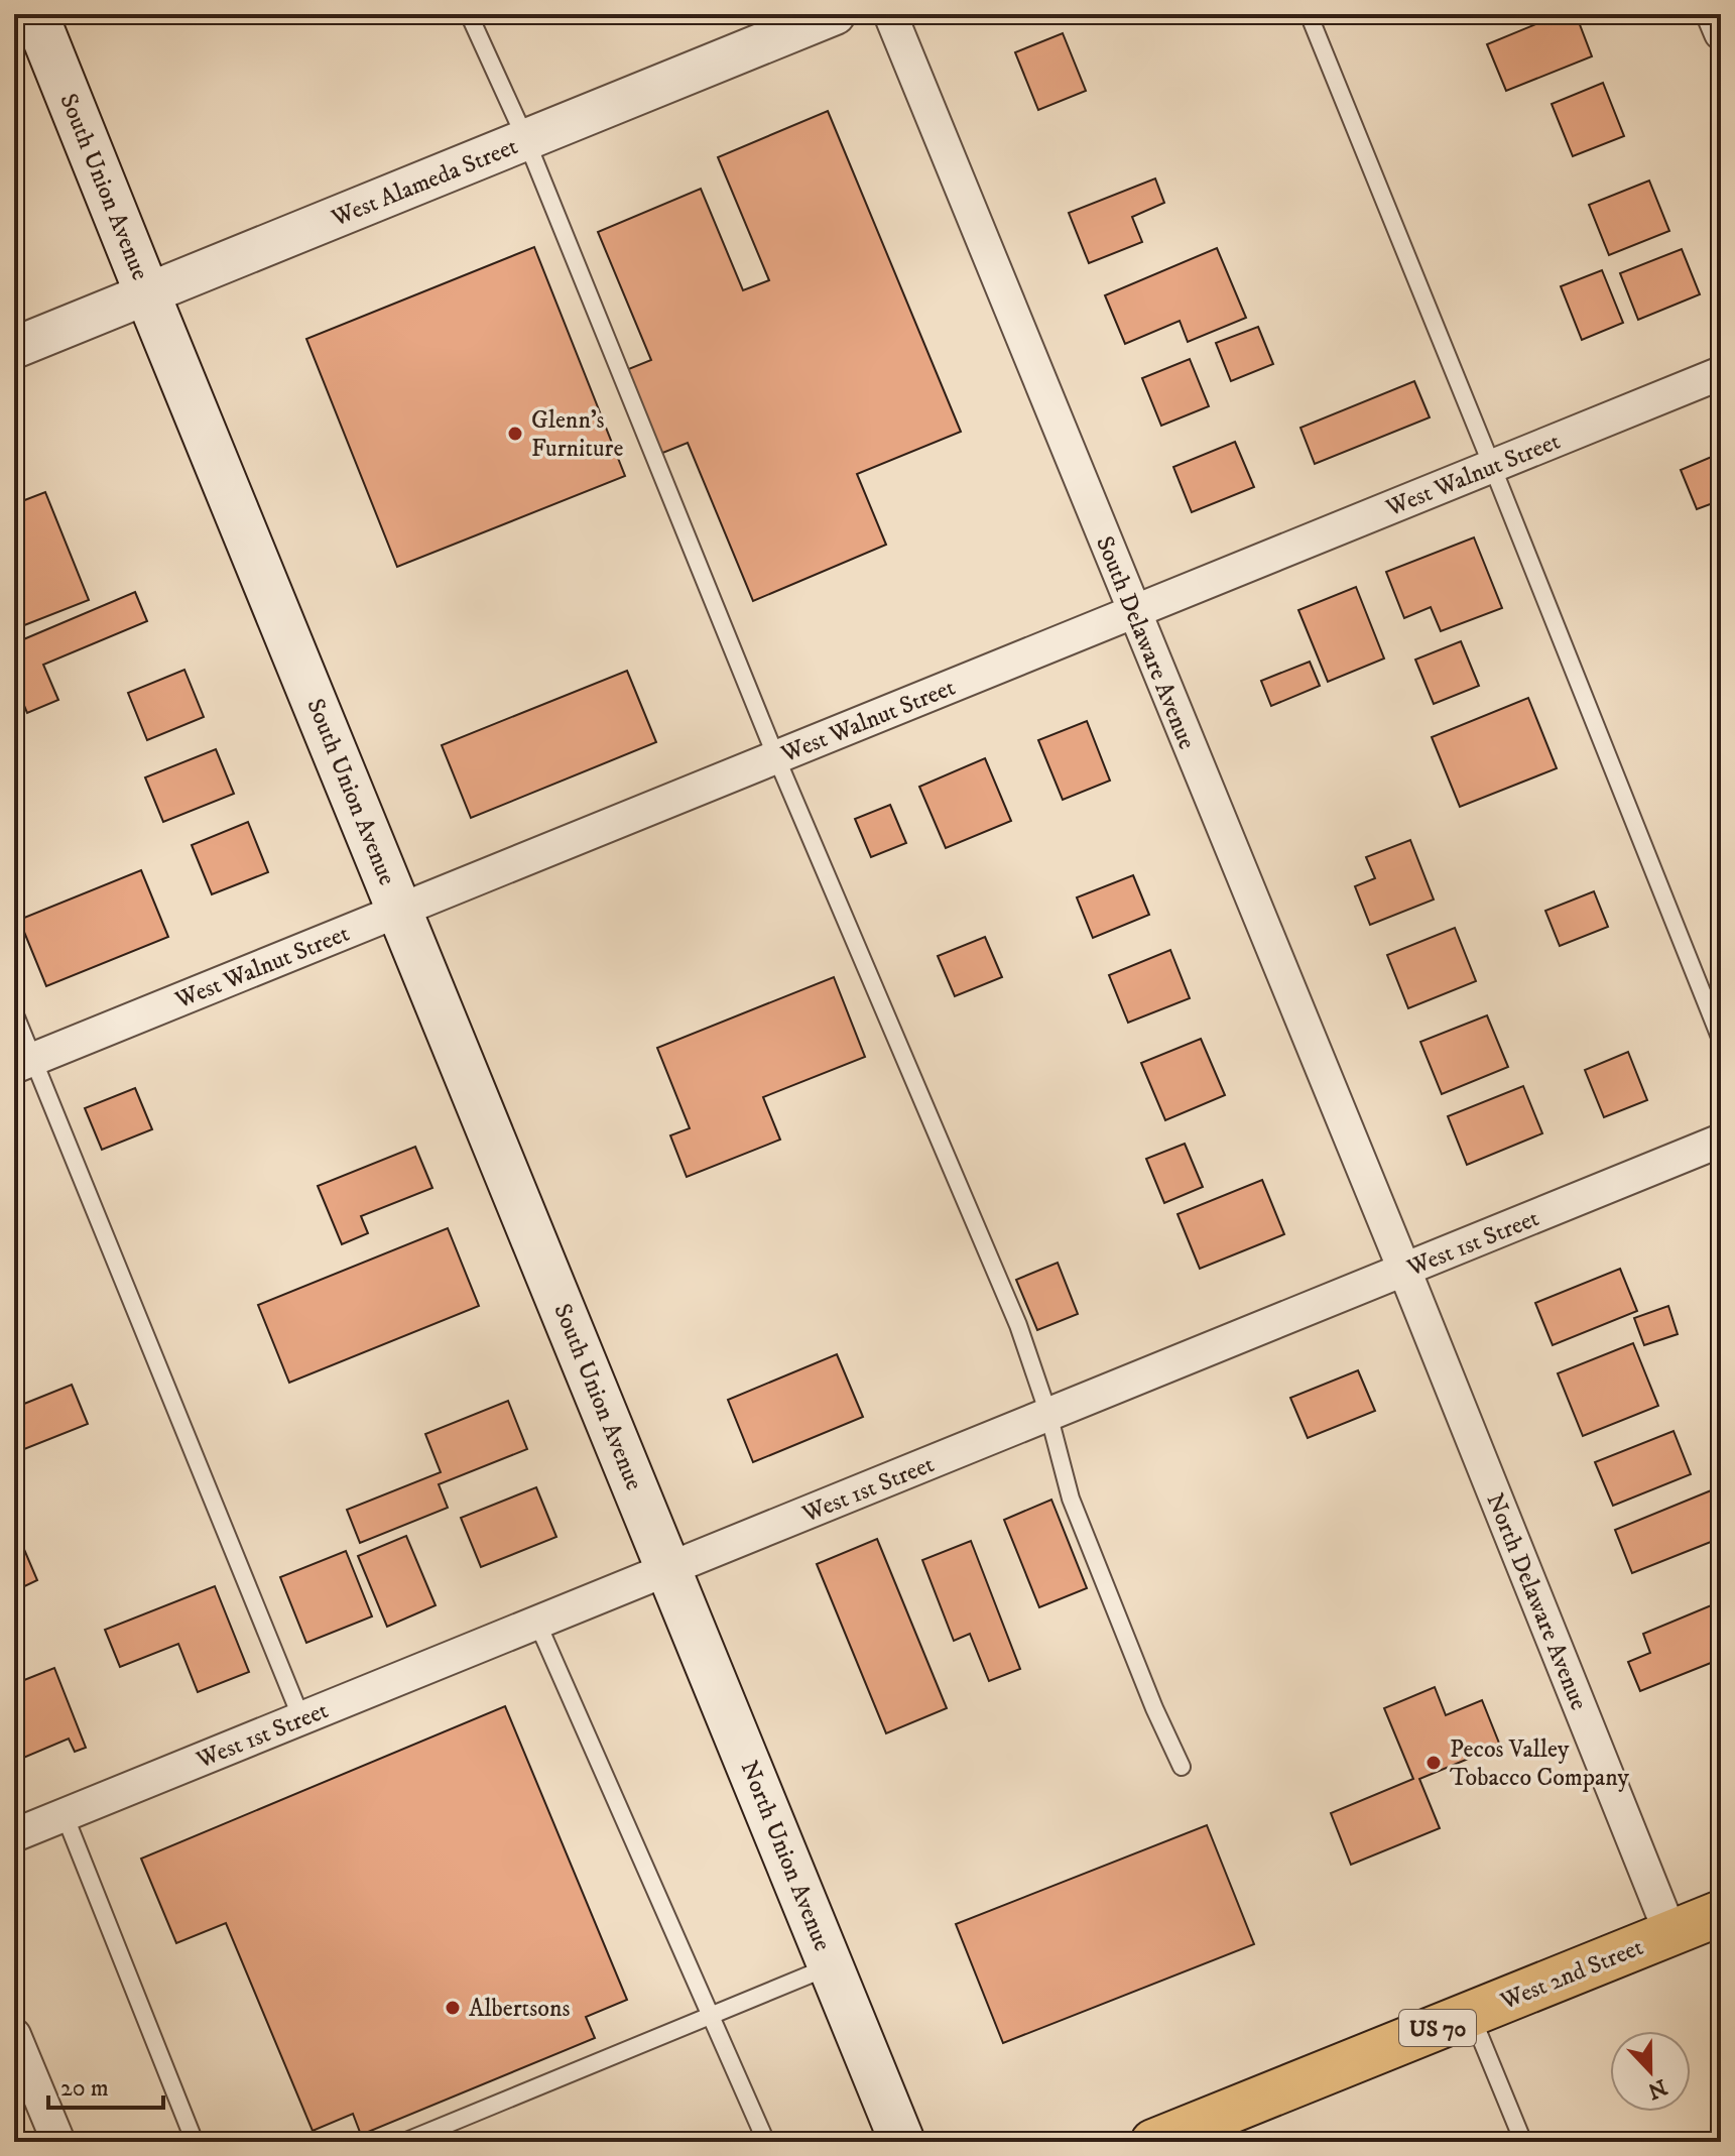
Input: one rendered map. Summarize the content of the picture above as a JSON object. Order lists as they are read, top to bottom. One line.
{"streets":{"main road":["South Union Avenue","North Union Avenue","West 2nd Street","US 70"],"street":["West Alameda Street","West Walnut Street","South Delaware Avenue","West 1st Street","North Delaware Avenue"]},"crossings":[["West Alameda Street","South Union Avenue"],["South Union Avenue","West Walnut Street"],["South Union Avenue","West 1st Street"],["South Union Avenue","North Union Avenue"],["West Walnut Street","South Delaware Avenue"],["South Delaware Avenue","West 1st Street"],["South Delaware Avenue","North Delaware Avenue"],["West 1st Street","North Delaware Avenue"],["West 1st Street","North Union Avenue"],["North Delaware Avenue","West 2nd Street"]],"places":["Glenn's Furniture","Pecos Valley Tobacco Company","Albertsons"],"scale_bar":"20 m","north":"bottom"}
